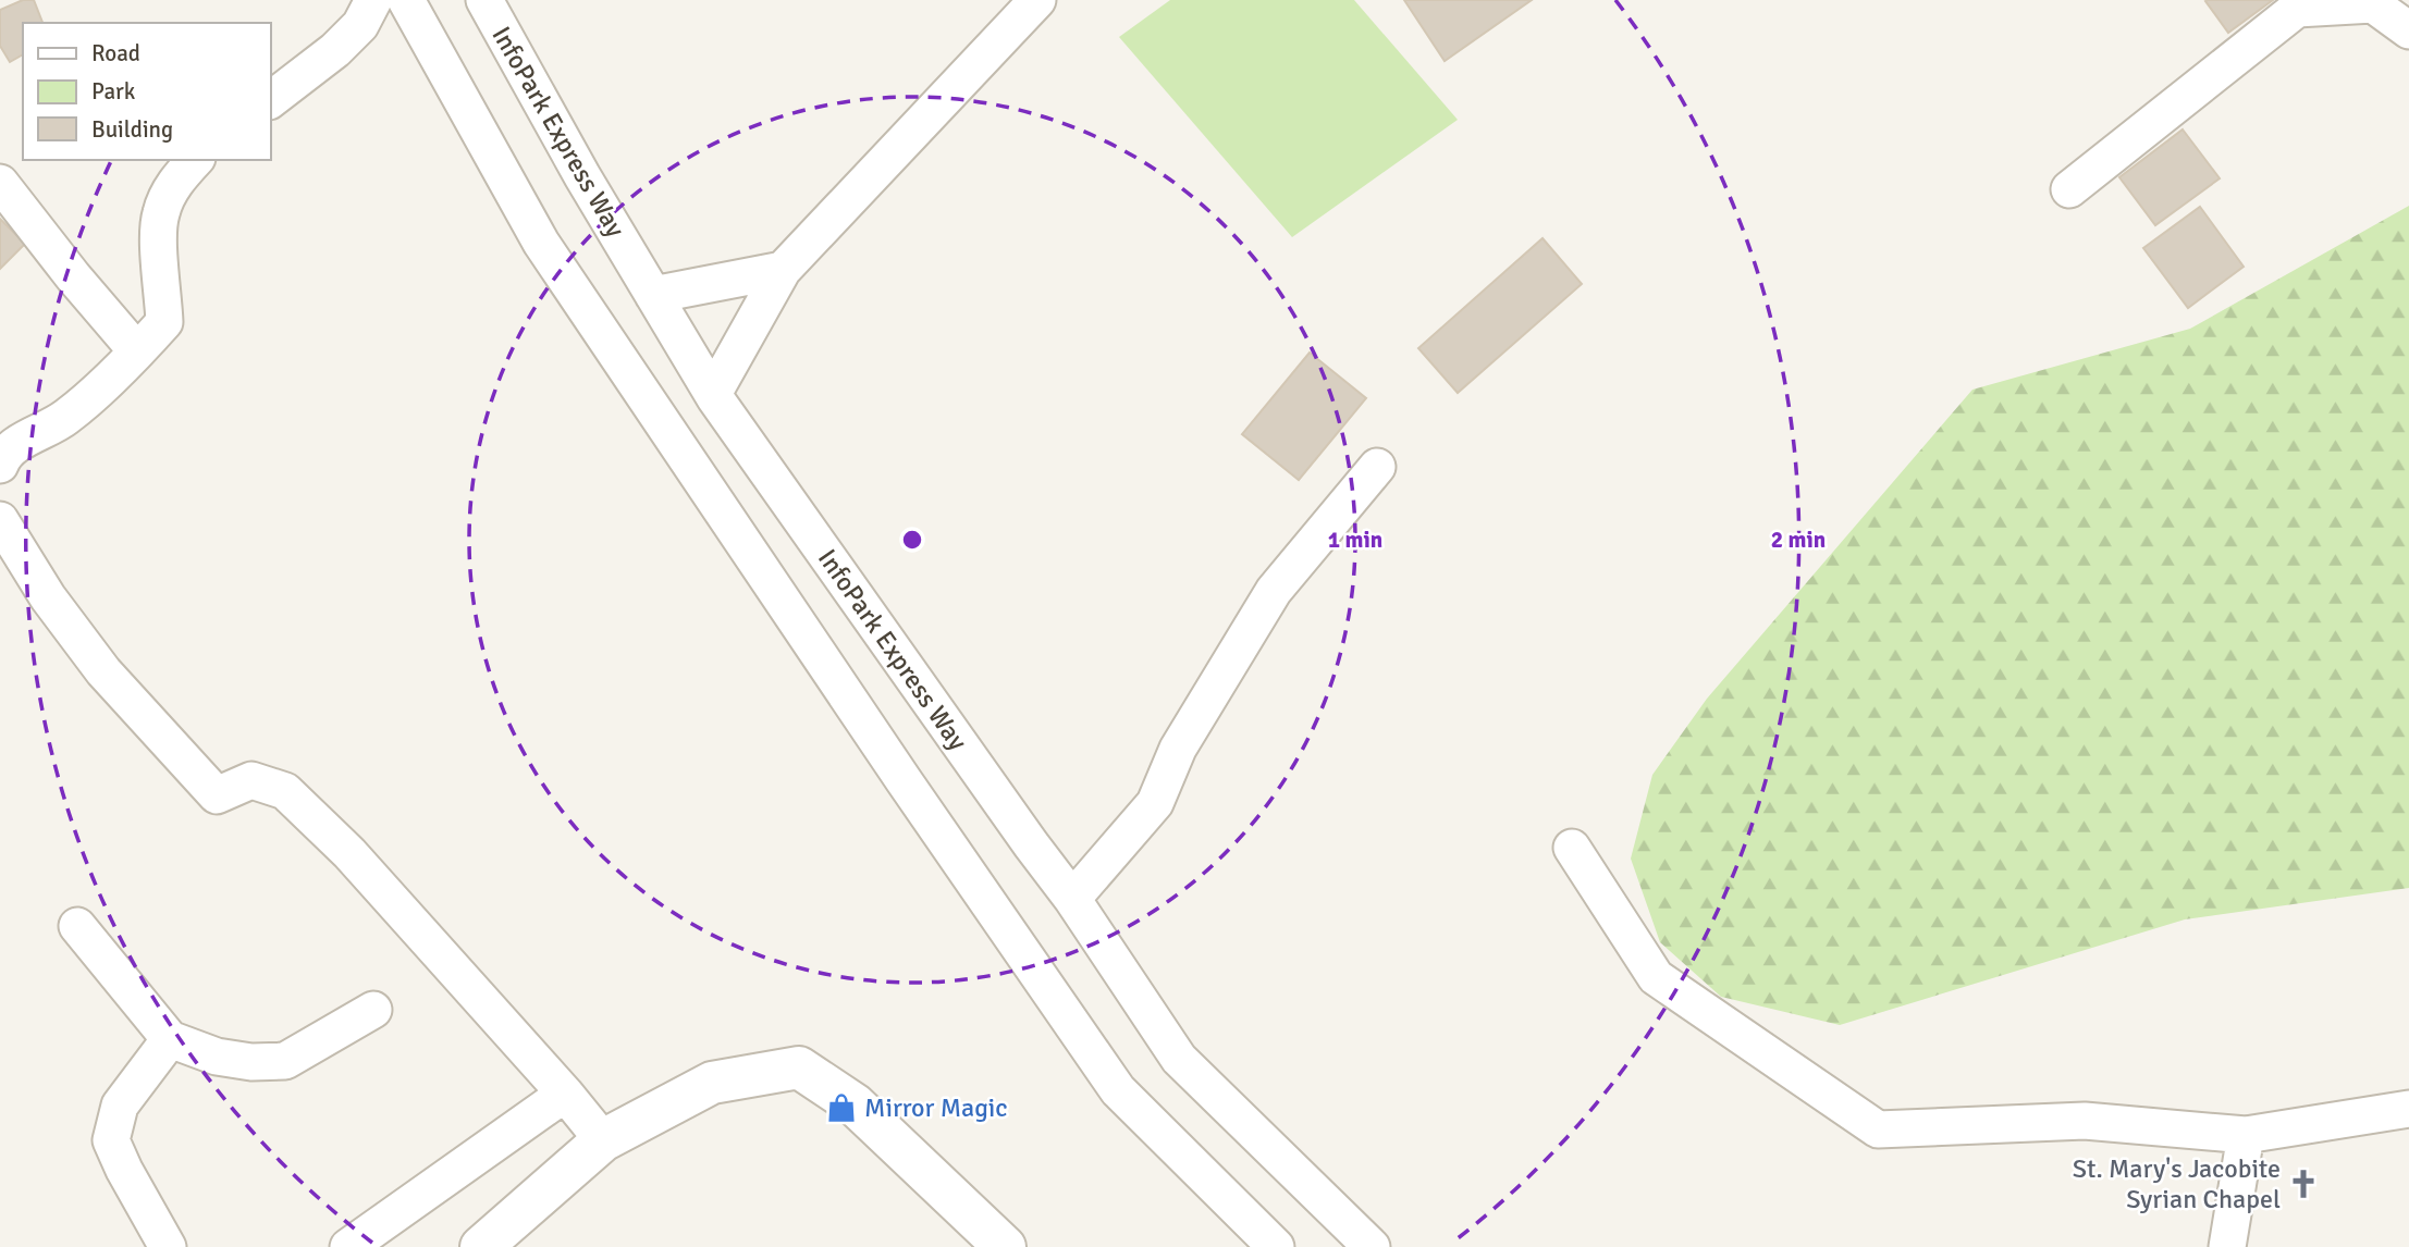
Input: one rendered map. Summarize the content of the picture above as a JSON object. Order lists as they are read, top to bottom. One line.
{"streets":{"street":["InfoPark Express Way"]},"places":{"shop":["Mirror Magic"],"church":["St. Mary's Jacobite Syrian Chapel"]},"legend":["Road","Park","Building"],"rings":["1 min","2 min"]}
